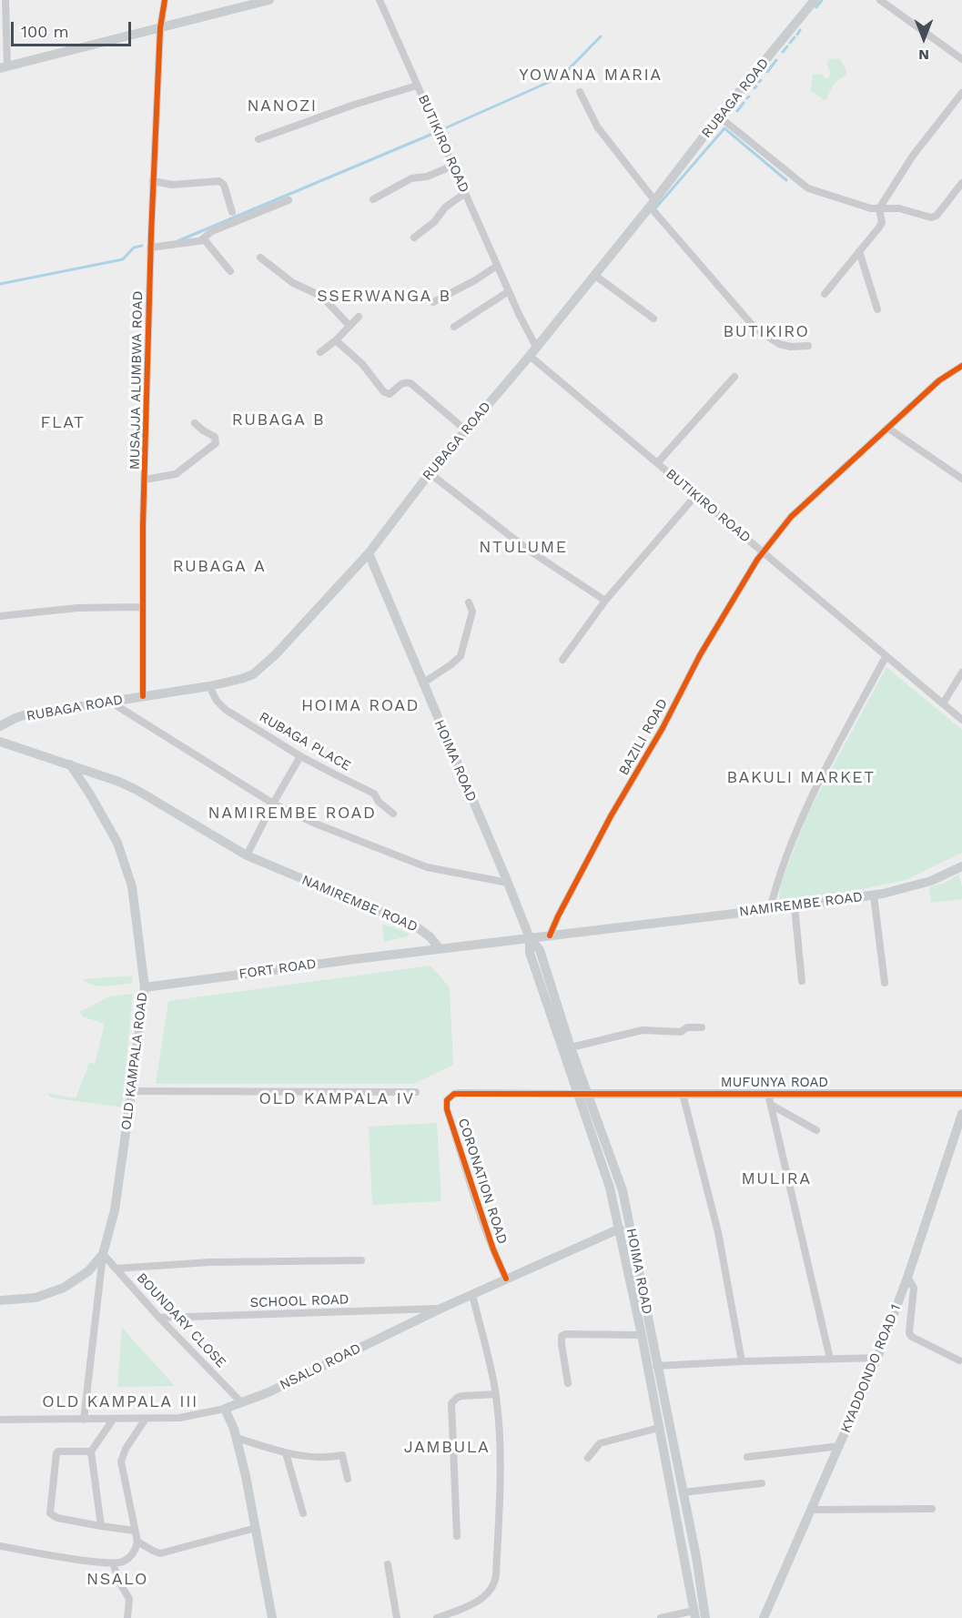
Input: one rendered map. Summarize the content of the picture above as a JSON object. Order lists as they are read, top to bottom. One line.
{"streets":{"main road":["RUBAGA ROAD","HOIMA ROAD","NAMIREMBE ROAD","FORT ROAD","OLD KAMPALA ROAD","MUFUNYA ROAD","NSALO ROAD","KYADDONDO ROAD 1"],"street":["BUTIKIRO ROAD","MUSAJJA ALUMBWA ROAD","BAZILI ROAD","RUBAGA PLACE","CORONATION ROAD","SCHOOL ROAD","BOUNDARY CLOSE"]},"crossings":[["RUBAGA ROAD","BUTIKIRO ROAD"],["RUBAGA ROAD","MUSAJJA ALUMBWA ROAD"],["RUBAGA ROAD","RUBAGA PLACE"],["RUBAGA ROAD","HOIMA ROAD"],["BUTIKIRO ROAD","BAZILI ROAD"],["BAZILI ROAD","NAMIREMBE ROAD"],["HOIMA ROAD","NAMIREMBE ROAD"],["HOIMA ROAD","MUFUNYA ROAD"],["HOIMA ROAD","CORONATION ROAD"],["HOIMA ROAD","NSALO ROAD"],["NAMIREMBE ROAD","FORT ROAD"],["NAMIREMBE ROAD","OLD KAMPALA ROAD"],["FORT ROAD","OLD KAMPALA ROAD"],["OLD KAMPALA ROAD","BOUNDARY CLOSE"],["MUFUNYA ROAD","CORONATION ROAD"],["CORONATION ROAD","NSALO ROAD"],["SCHOOL ROAD","BOUNDARY CLOSE"],["SCHOOL ROAD","NSALO ROAD"],["BOUNDARY CLOSE","NSALO ROAD"]],"districts":["YOWANA MARIA","NANOZI","SSERWANGA B","BUTIKIRO","RUBAGA B","FLAT","NTULUME","RUBAGA A","HOIMA ROAD","BAKULI MARKET","NAMIREMBE ROAD","OLD KAMPALA IV","MULIRA","OLD KAMPALA III","JAMBULA","NSALO"],"scale_bar":"100 m","north":"bottom"}
